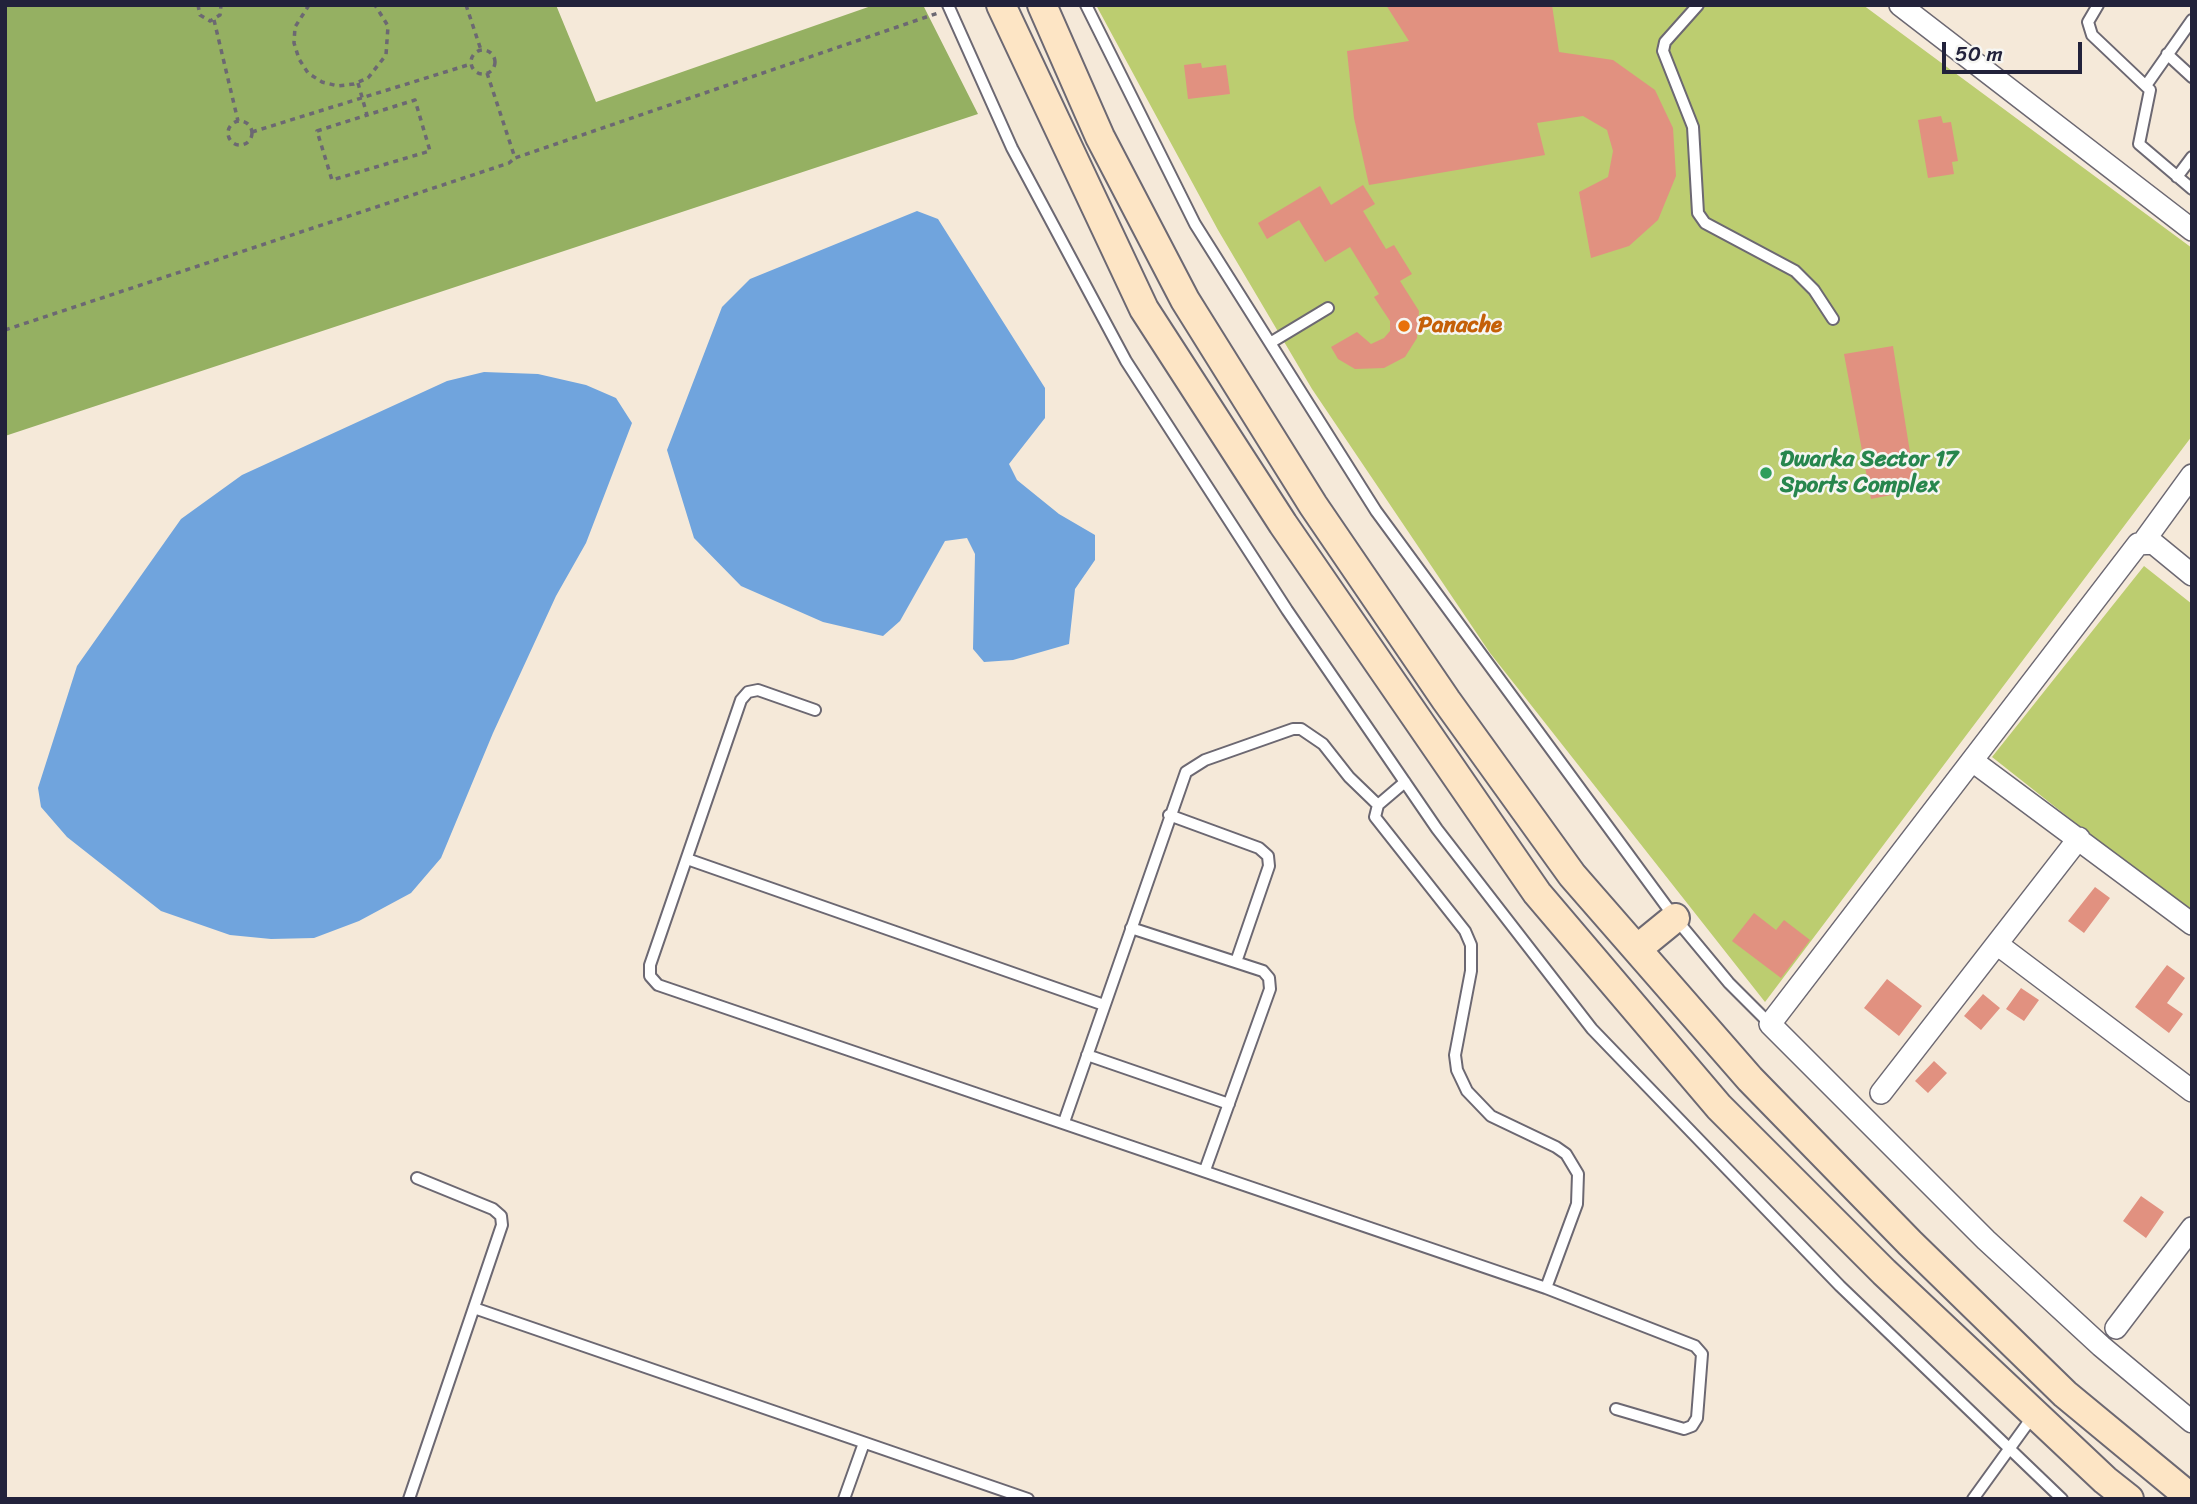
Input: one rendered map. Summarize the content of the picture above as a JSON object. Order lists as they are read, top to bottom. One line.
{"places":["Panache","Dwarka Sector 17 Sports Complex"],"scale_bar":"50 m"}
